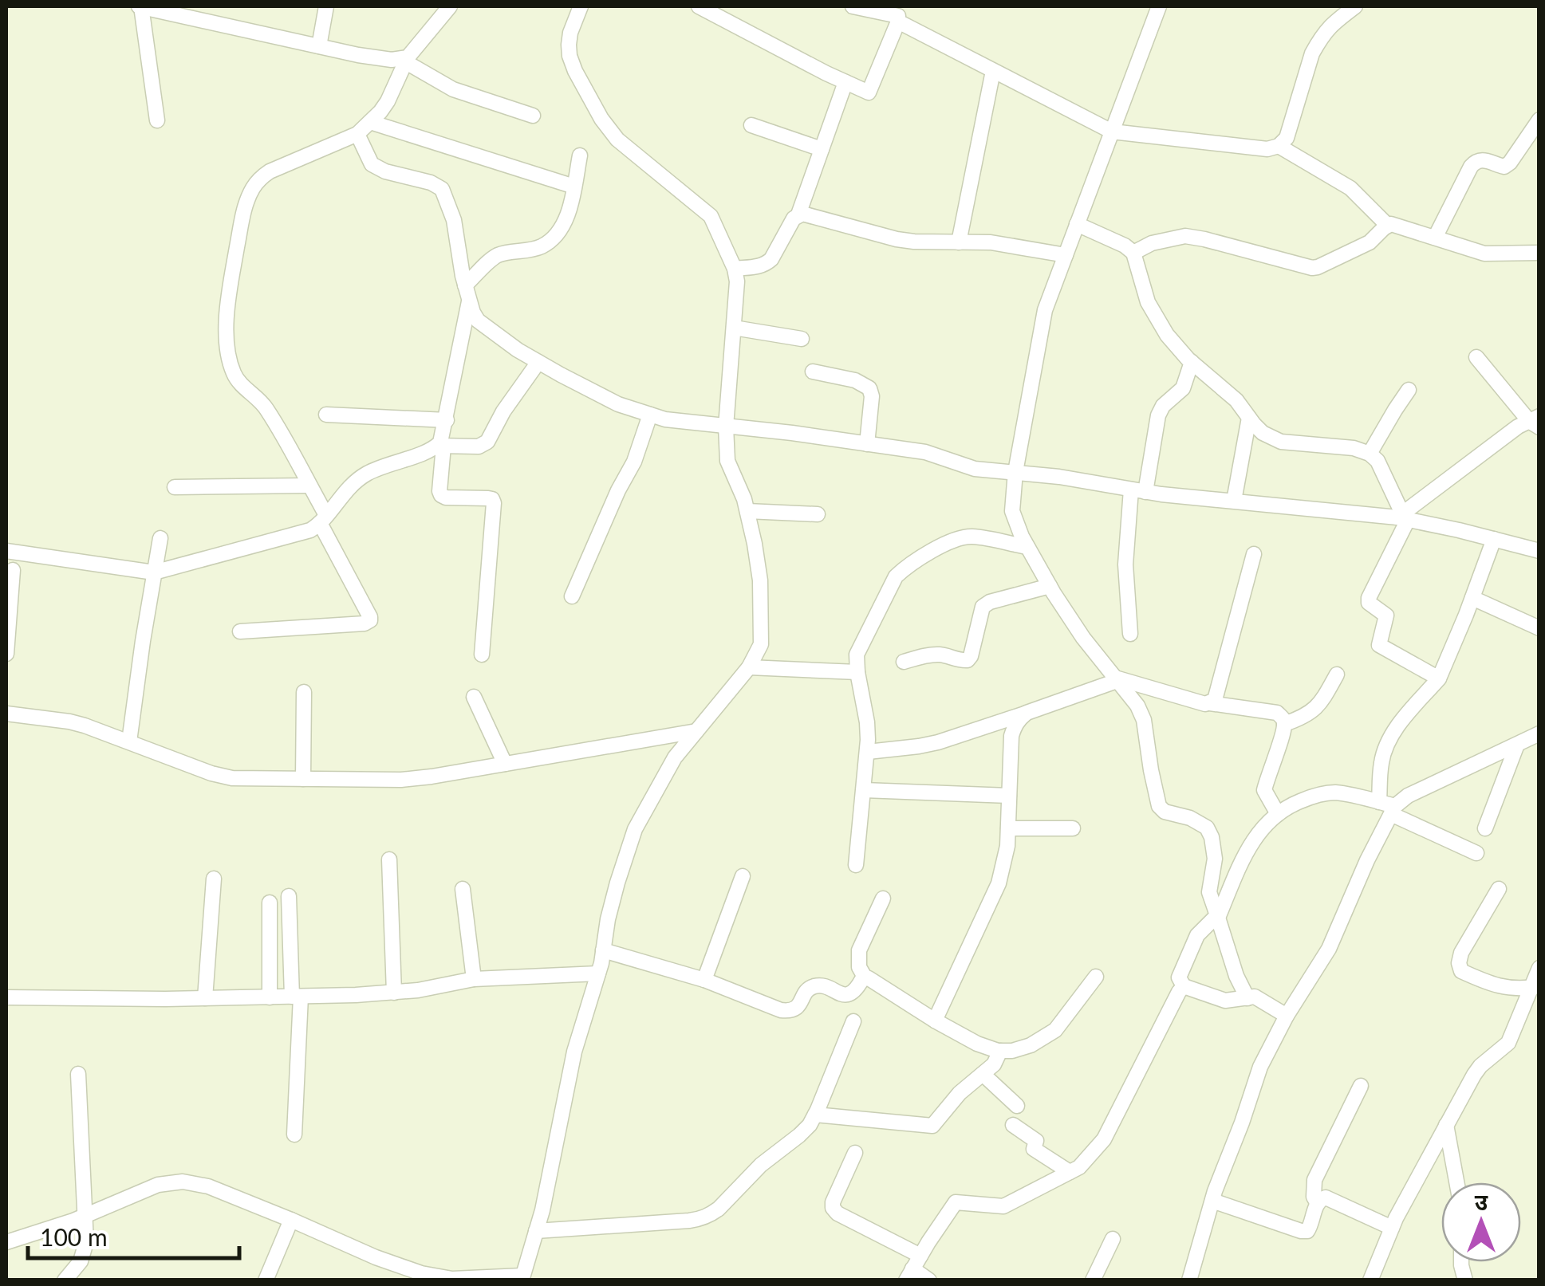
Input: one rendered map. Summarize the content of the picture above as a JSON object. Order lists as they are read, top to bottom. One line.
{"scale_bar":"100 m","north":"top"}
